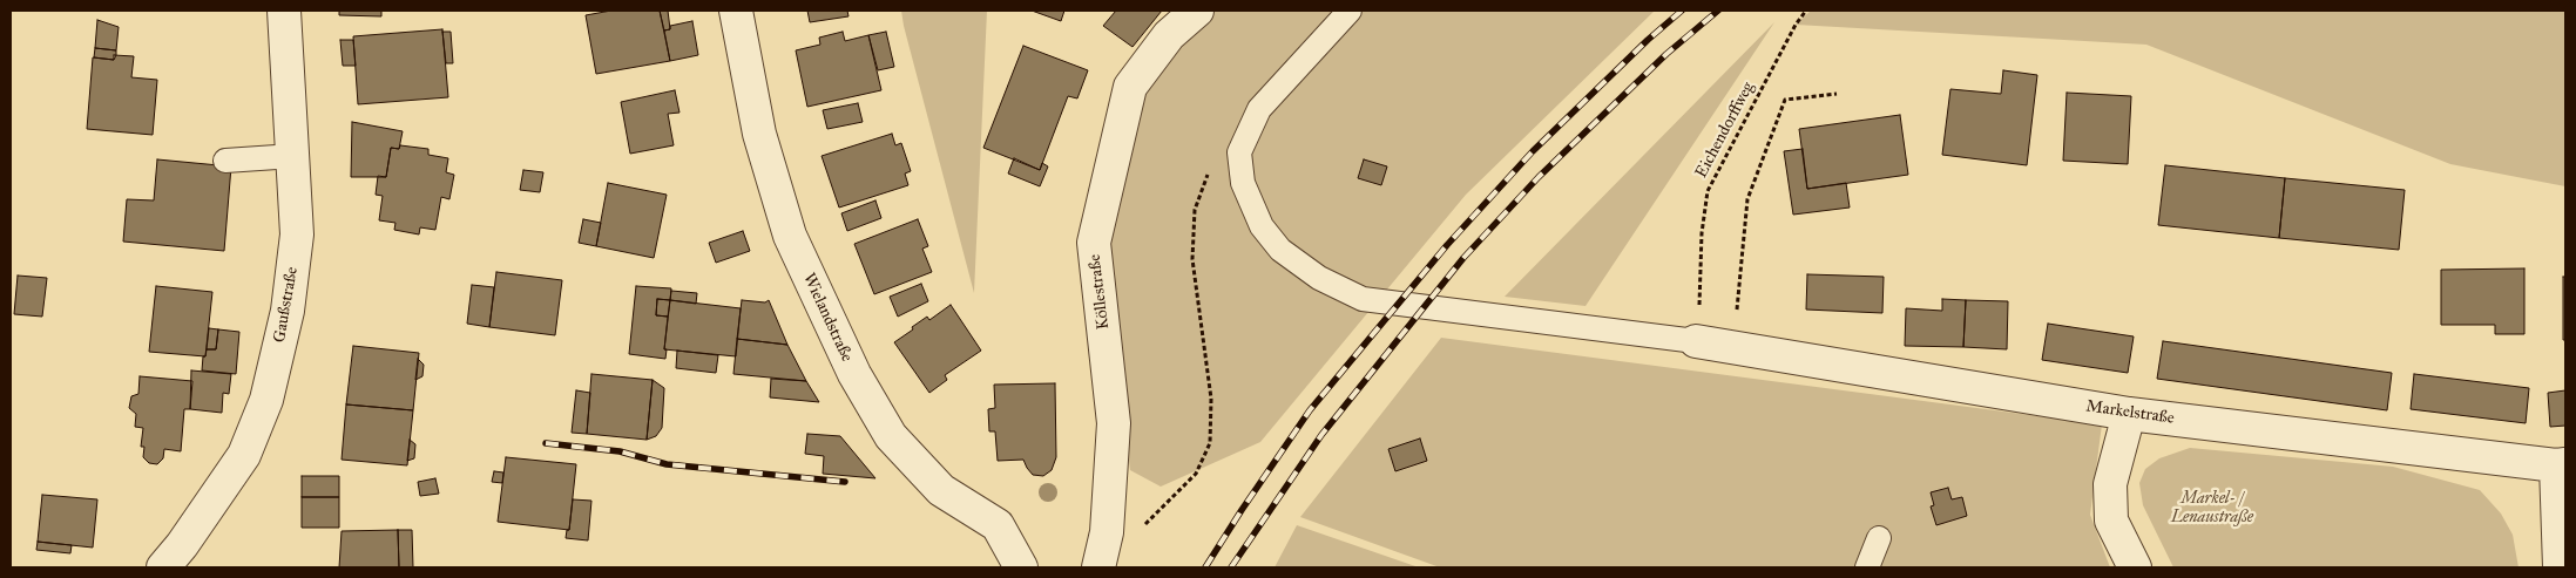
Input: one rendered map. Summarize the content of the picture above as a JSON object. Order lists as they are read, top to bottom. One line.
{"streets":{"street":["Köllestraße","Gaußstraße","Wielandstraße","Markelstraße"],"path":["Eichendorffweg"]},"parks":["Markel- / Lenaustraße"]}
